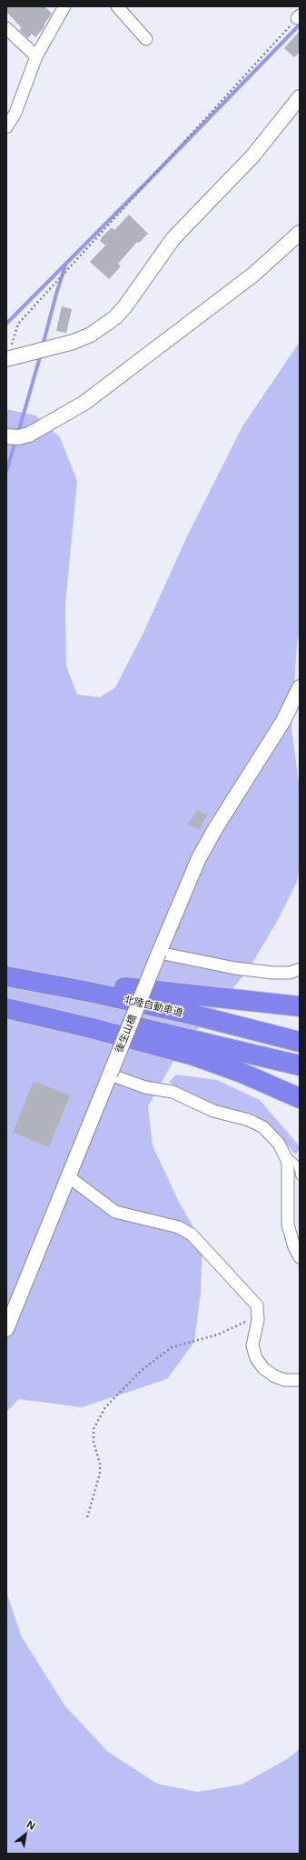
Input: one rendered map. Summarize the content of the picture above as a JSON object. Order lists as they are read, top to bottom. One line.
{"streets":{"highway":["北陸自動車道"],"street":["後生山橋"]},"north":"top right"}
